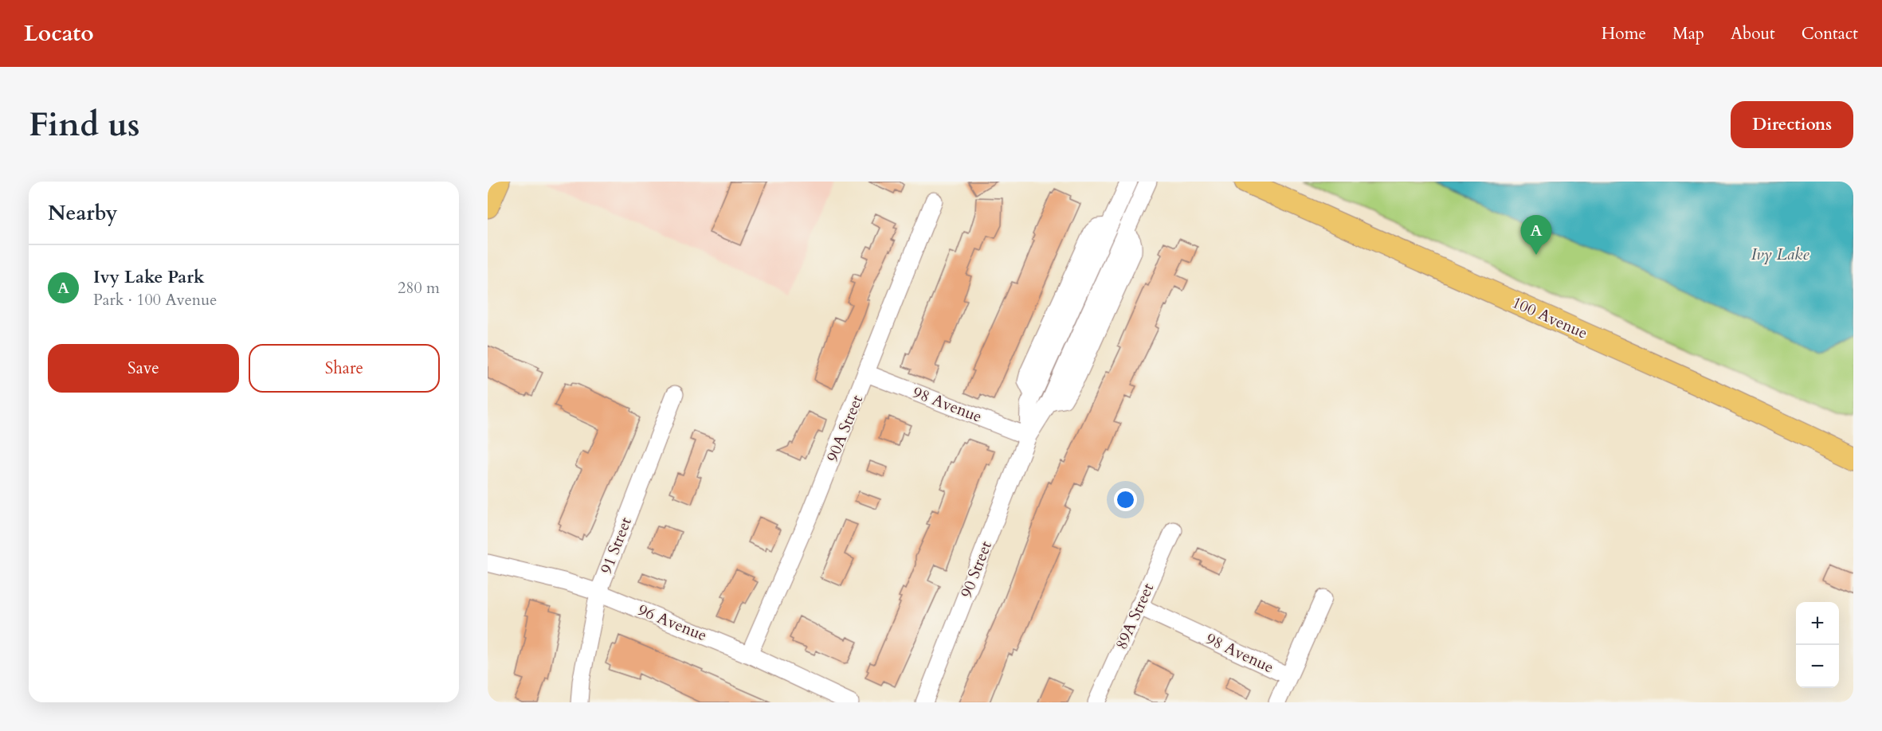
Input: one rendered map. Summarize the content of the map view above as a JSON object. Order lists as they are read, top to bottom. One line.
{"streets":{"main road":["100 Avenue"],"street":["98 Avenue","90A Street","91 Street","90 Street","89A Street","96 Avenue"]},"crossings":[["98 Avenue","90A Street"],["98 Avenue","90 Street"],["98 Avenue","89A Street"],["90A Street","96 Avenue"],["91 Street","96 Avenue"]],"water":["Ivy Lake"],"page":{"header":"Locato","nav":["Home","Map","About","Contact"],"buttons":["Directions",["Save","Share"]],"title":"Find us","heading":"Nearby","pins":"A","list":[{"mark":"A","name":"Ivy Lake Park","note":"Park · 100 Avenue","value":"280 m"}],"map_buttons":["+","−"]}}
